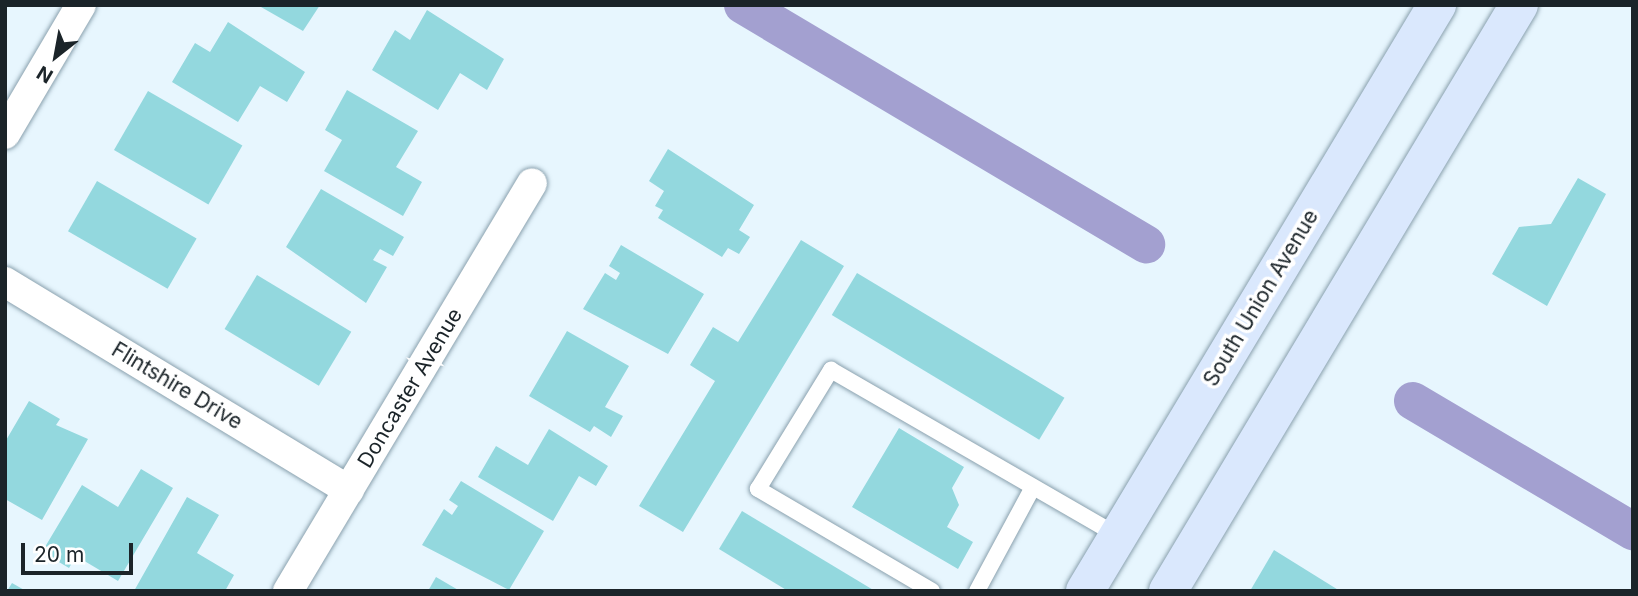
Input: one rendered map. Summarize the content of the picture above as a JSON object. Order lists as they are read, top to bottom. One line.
{"streets":{"main road":["South Union Avenue"],"street":["Flintshire Drive","Doncaster Avenue"]},"crossings":[["Flintshire Drive","Doncaster Avenue"]],"scale_bar":"20 m","north":"bottom left"}
